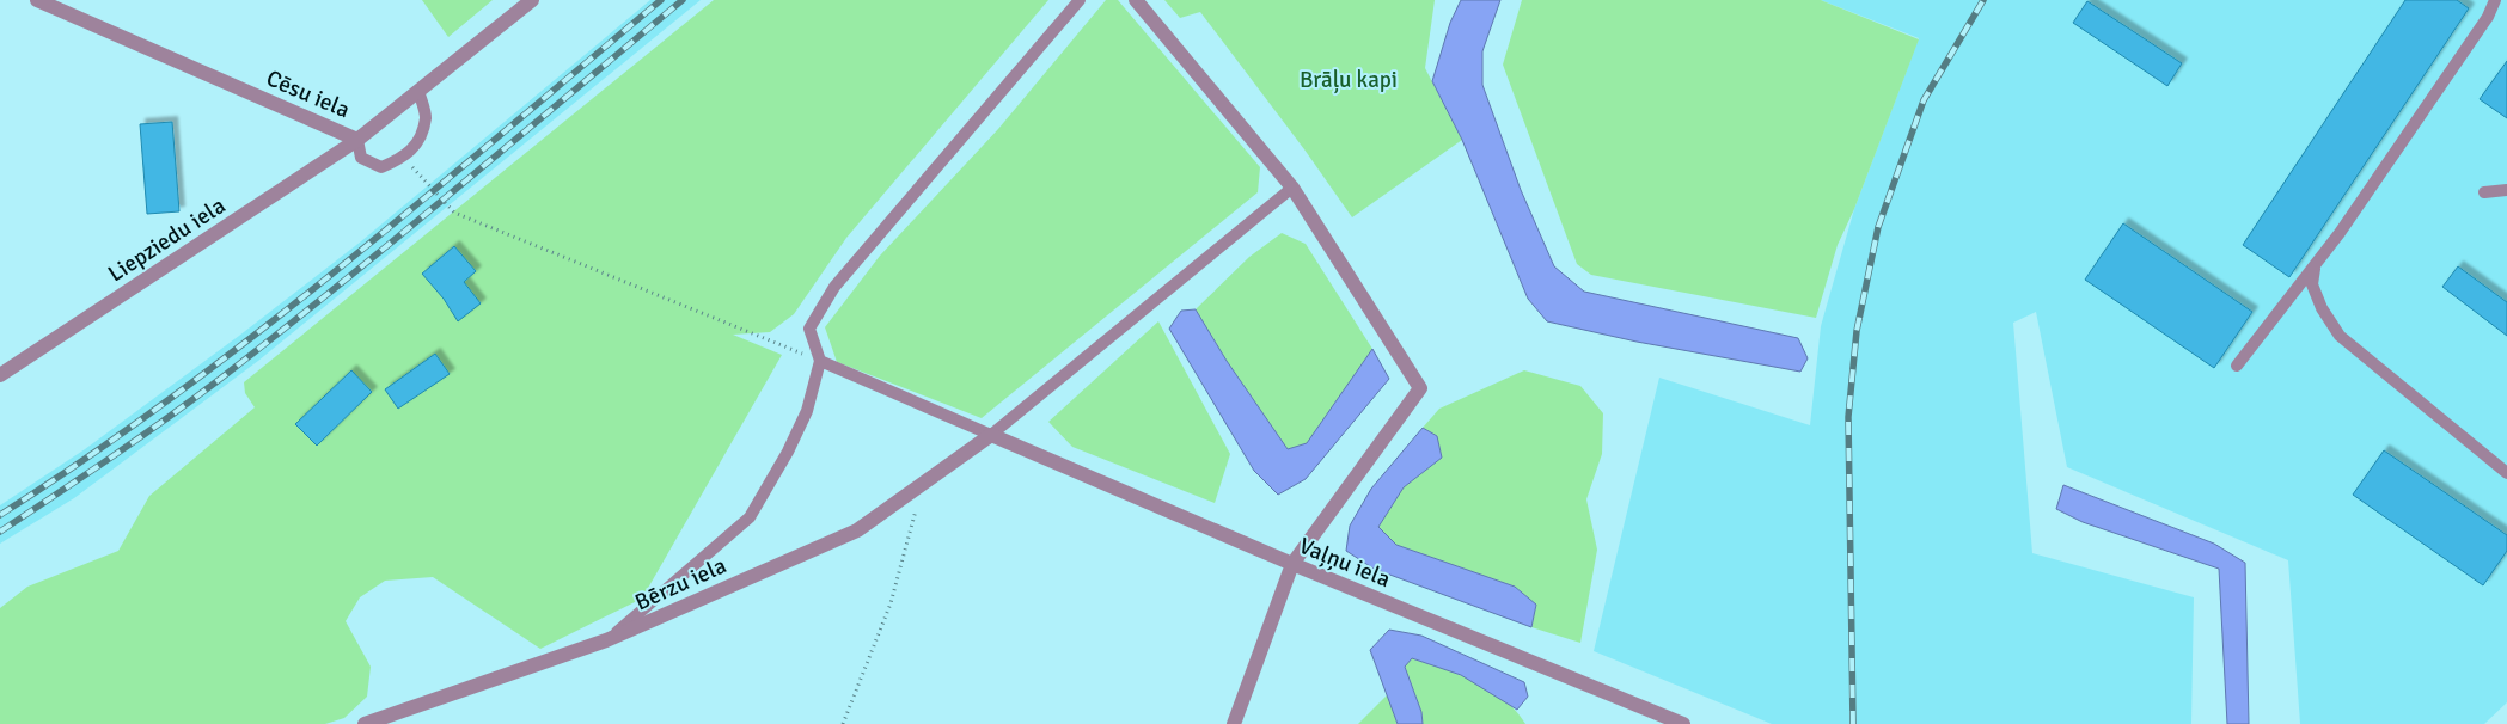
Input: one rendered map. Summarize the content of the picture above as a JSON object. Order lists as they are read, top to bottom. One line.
{"streets":{"street":["Cēsu iela","Liepziedu iela","Vaļņu iela","Bērzu iela"]},"crossings":[["Cēsu iela","Liepziedu iela"],["Vaļņu iela","Bērzu iela"]],"parks":["Brāļu kapi"]}
